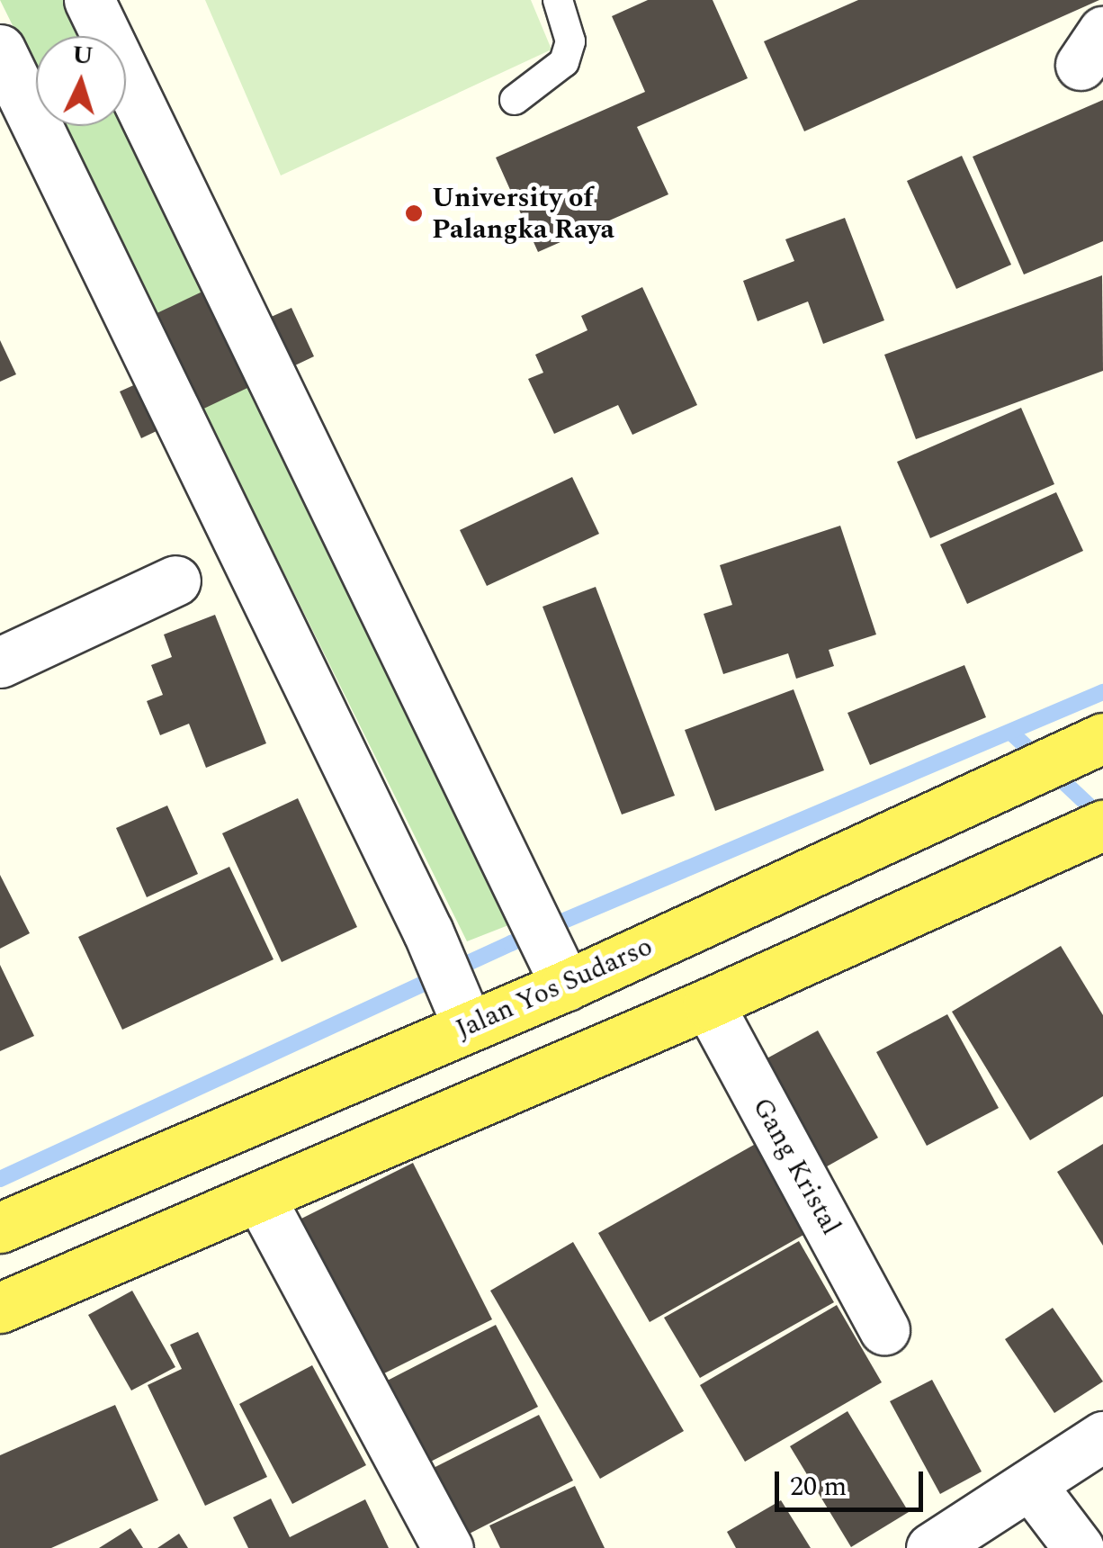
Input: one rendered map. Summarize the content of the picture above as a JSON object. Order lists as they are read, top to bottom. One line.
{"streets":{"main road":["Jalan Yos Sudarso"],"street":["Gang Kristal"]},"places":["University of Palangka Raya"],"scale_bar":"20 m","north":"top"}
